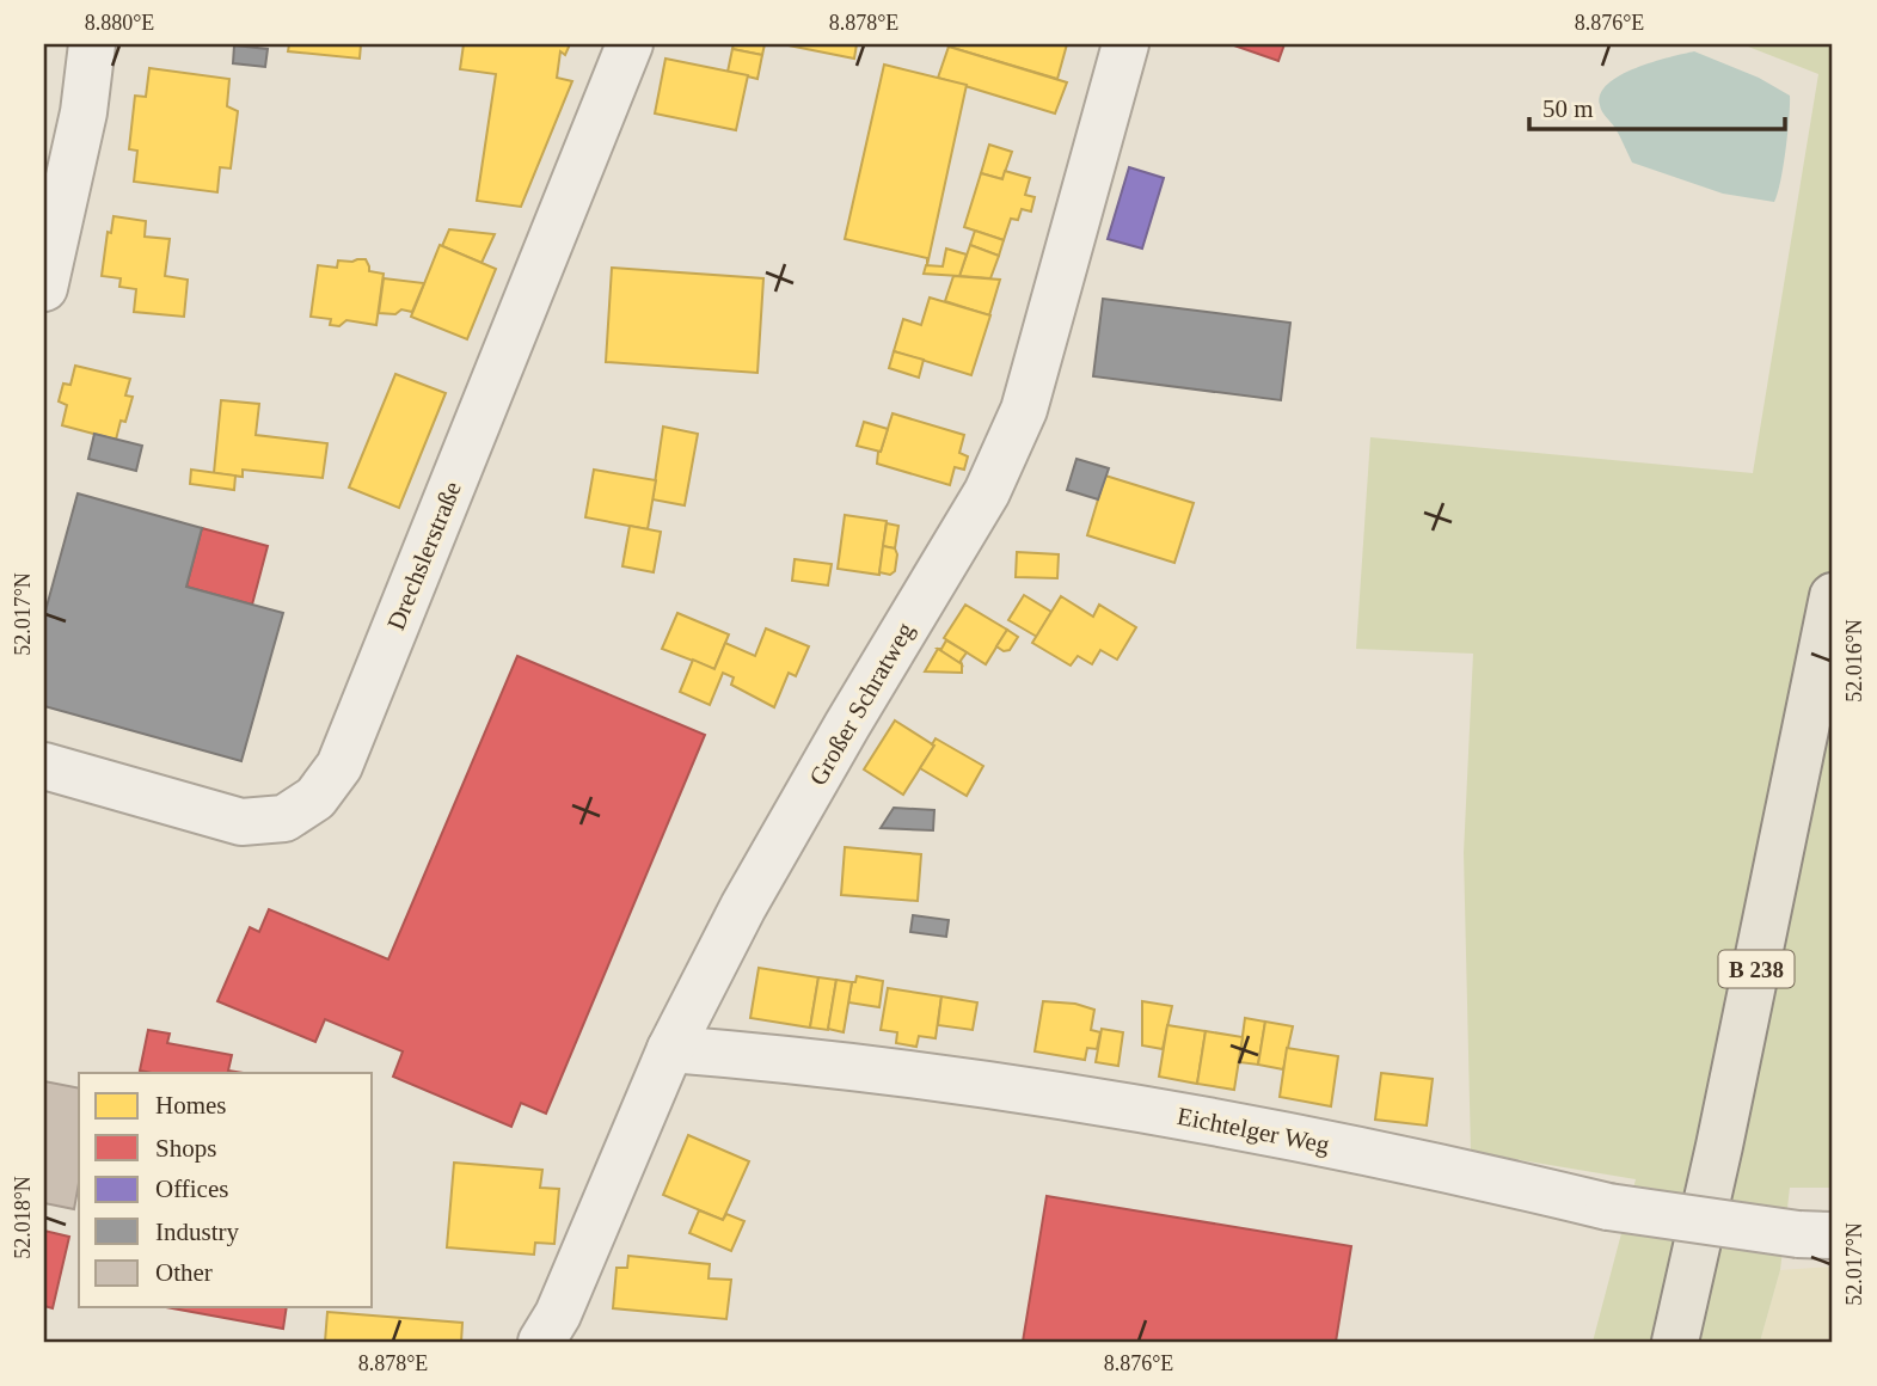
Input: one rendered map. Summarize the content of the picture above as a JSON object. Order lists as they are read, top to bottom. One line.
{"streets":{"main road":["B 238"],"street":["Drechslerstraße","Großer Schratweg","Eichtelger Weg"]},"crossings":[["Großer Schratweg","Eichtelger Weg"]],"legend":["Homes","Shops","Offices","Industry","Other"],"scale_bar":"50 m","coordinates":["8.880°E","8.878°E","8.876°E","52.017°N","52.016°N","52.018°N"]}
